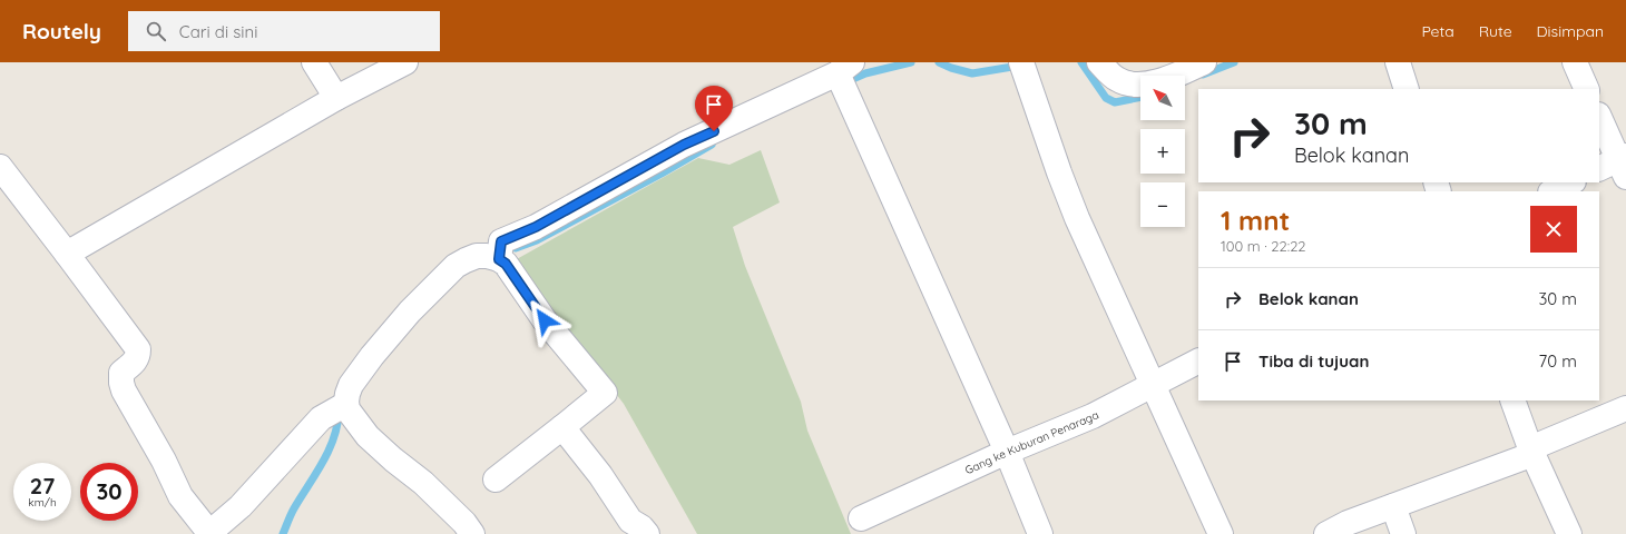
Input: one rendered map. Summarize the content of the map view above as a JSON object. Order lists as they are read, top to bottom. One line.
{"streets":{"street":["Gang ke Kuburan Penaraga"]},"north":"top left","page":{"header":"Routely","search":"Cari di sini","nav":["Peta","Rute","Disimpan"],"map_buttons":["+","−"],"turn":["30 m","Belok kanan"],"heading":["1 mnt","100 m · 22:22"],"list":[{"name":"Belok kanan","value":"30 m"},{"name":"Tiba di tujuan","value":"70 m"}],"speed":"27 km/h","limit":"30"}}
